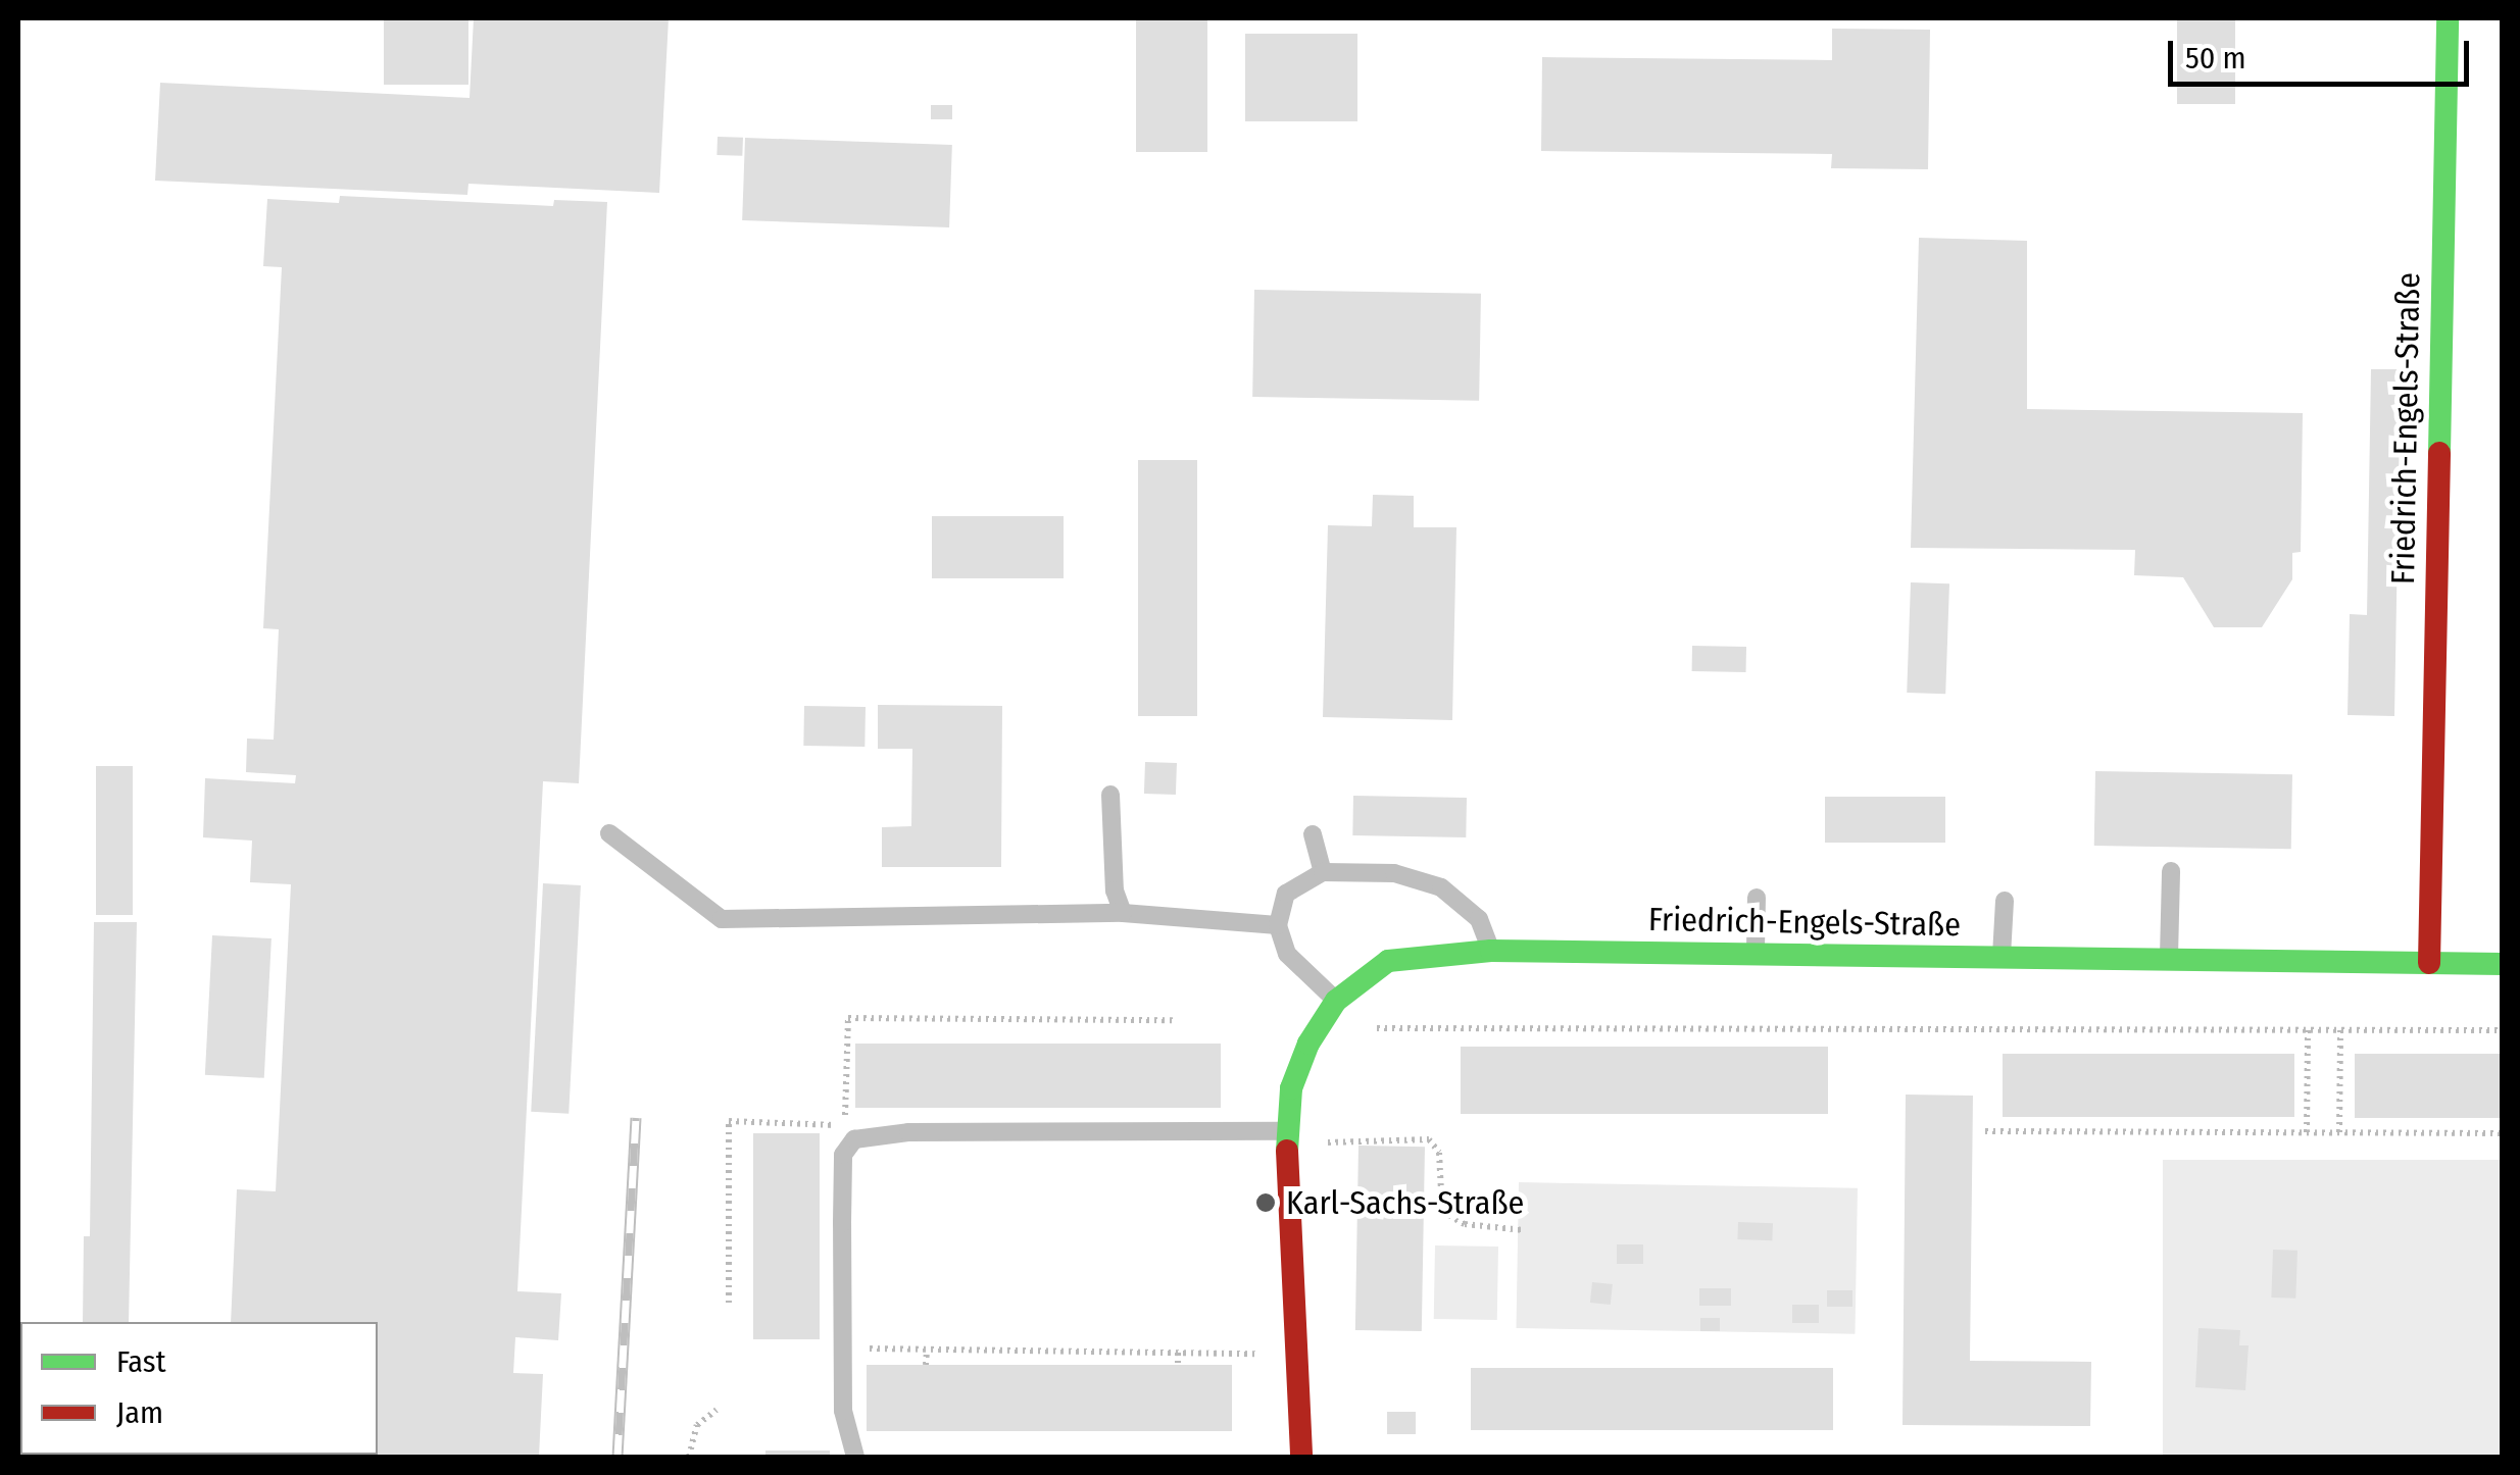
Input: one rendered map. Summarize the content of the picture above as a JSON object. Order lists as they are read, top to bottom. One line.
{"streets":{"street":["Friedrich-Engels-Straße"]},"places":["Karl-Sachs-Straße"],"legend":["Fast","Jam"],"scale_bar":"50 m"}
